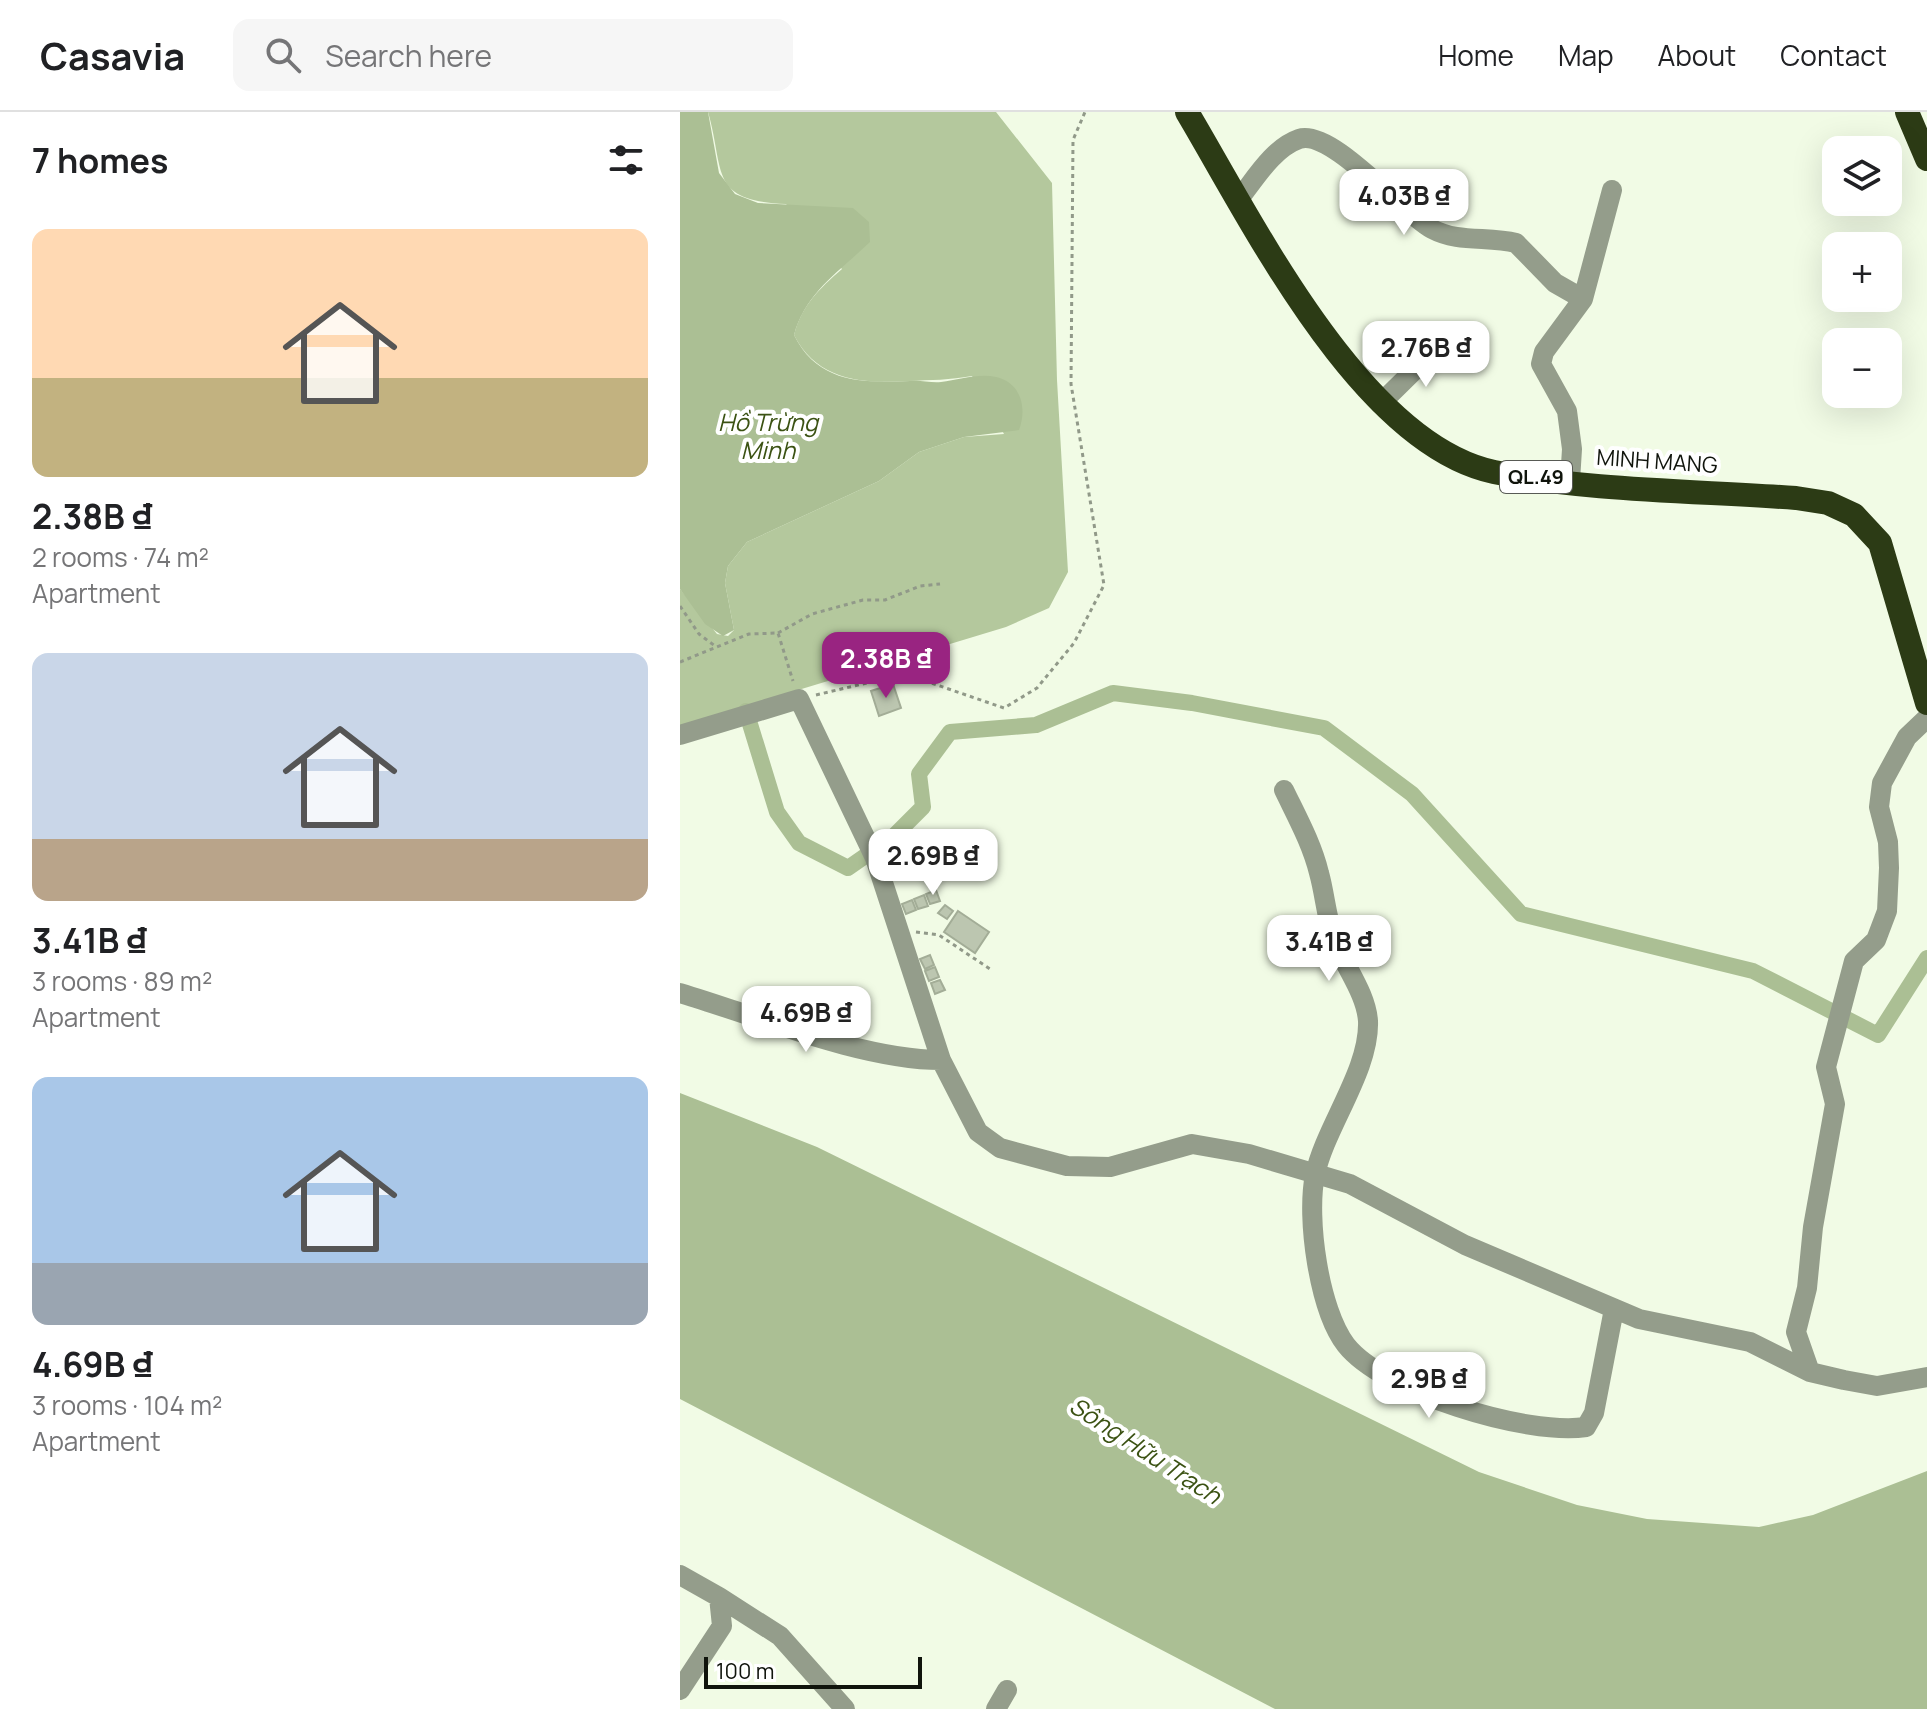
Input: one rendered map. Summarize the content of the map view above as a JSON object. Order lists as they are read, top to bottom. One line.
{"streets":{"highway":["MINH MANG","QL.49"]},"water":["Hồ Trừng Minh","Sông Hữu Trạch"],"scale_bar":"100 m","page":{"header":"Casavia","search":"Search here","nav":["Home","Map","About","Contact"],"heading":"7 homes","map_buttons":["+","−"],"price":["4.03B ₫","2.76B ₫","2.38B ₫","2.69B ₫","3.41B ₫","4.69B ₫","2.9B ₫"],"list":[{"name":"2.38B ₫","note":"2 rooms · 74 m² · Apartment"},{"name":"3.41B ₫","note":"3 rooms · 89 m² · Apartment"},{"name":"4.69B ₫","note":"3 rooms · 104 m² · Apartment"}],"scale":"100 m"}}
